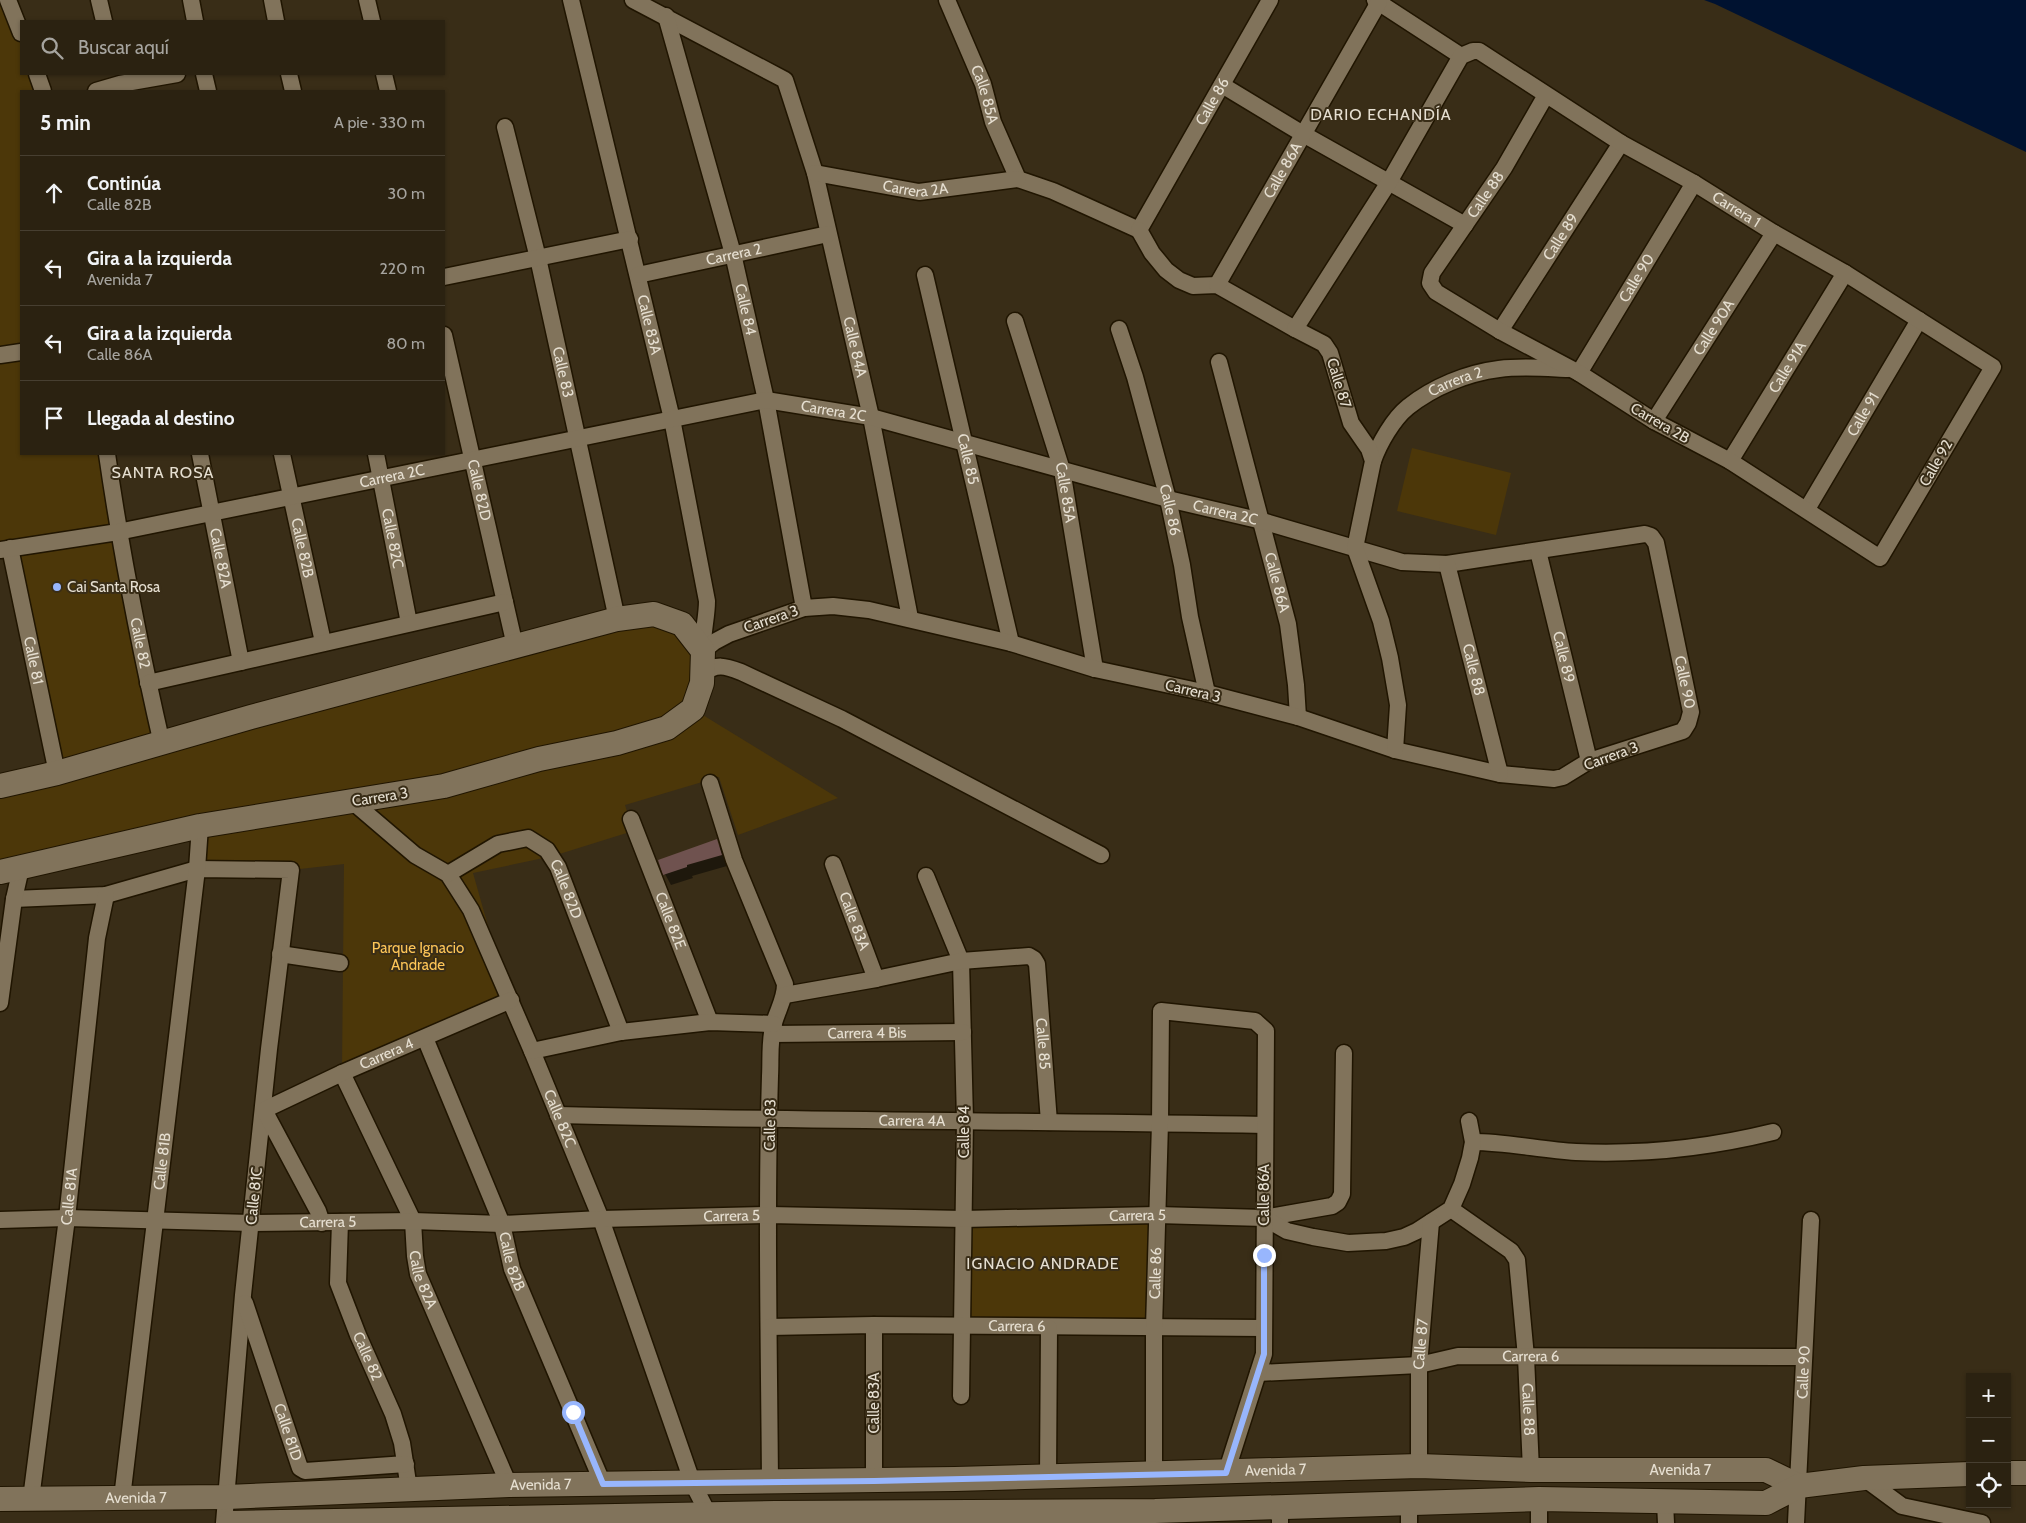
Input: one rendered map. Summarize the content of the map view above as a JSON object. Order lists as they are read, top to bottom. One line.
{"streets":{"main road":["Carrera 3","Avenida 7"],"street":["Calle 85A","Calle 86","Calle 86A","Carrera 2A","Calle 88","Carrera 1","Calle 89","Carrera 2","Calle 90","Calle 84","Calle 83A","Calle 90A","Calle 84A","Calle 91A","Calle 83","Calle 87","Carrera 2C","Calle 91","Carrera 2B","Calle 85","Calle 92","Calle 82D","Calle 82C","Calle 82B","Calle 82A","Calle 82","Calle 81","Calle 82E","Carrera 4 Bis","Carrera 4","Carrera 4A","Calle 81B","Calle 81C","Calle 81A","Carrera 5","Carrera 6","Calle 81D"]},"crossings":[["Calle 85A","Carrera 2A"],["Calle 85A","Carrera 2C"],["Calle 85A","Carrera 3"],["Calle 86","Calle 86A"],["Calle 86","Carrera 2C"],["Calle 86","Carrera 3"],["Calle 86","Carrera 4A"],["Calle 86","Carrera 5"],["Calle 86","Carrera 6"],["Calle 86","Avenida 7"],["Calle 86A","Carrera 2C"],["Calle 86A","Carrera 3"],["Calle 86A","Carrera 4A"],["Calle 86A","Carrera 5"],["Calle 86A","Carrera 6"],["Calle 86A","Avenida 7"],["Carrera 2A","Calle 84A"],["Calle 88","Carrera 1"],["Calle 88","Carrera 2C"],["Calle 88","Carrera 2B"],["Calle 88","Carrera 3"],["Calle 88","Carrera 5"],["Calle 88","Carrera 6"],["Calle 88","Avenida 7"],["Carrera 1","Calle 89"],["Carrera 1","Calle 90"],["Carrera 1","Calle 90A"],["Carrera 1","Calle 91A"],["Carrera 1","Calle 91"],["Carrera 1","Calle 92"],["Calle 89","Carrera 2C"],["Calle 89","Carrera 2B"],["Calle 89","Carrera 3"],["Carrera 2","Calle 90"],["Carrera 2","Calle 84"],["Carrera 2","Calle 83A"],["Carrera 2","Calle 84A"],["Carrera 2","Calle 87"],["Carrera 2","Carrera 2B"],["Calle 90","Carrera 2C"],["Calle 90","Carrera 2B"],["Calle 90","Carrera 3"],["Calle 90","Carrera 6"],["Calle 90","Avenida 7"],["Calle 84","Calle 84A"],["Calle 84","Carrera 2C"],["Calle 84","Calle 85"],["Calle 84","Carrera 3"],["Calle 84","Carrera 4 Bis"],["Calle 84","Carrera 4A"],["Calle 84","Carrera 5"],["Calle 84","Carrera 6"],["Calle 83A","Carrera 2C"],["Calle 83A","Carrera 3"],["Calle 83A","Carrera 6"],["Calle 83A","Avenida 7"],["Calle 90A","Carrera 2B"],["Calle 84A","Carrera 2C"],["Calle 84A","Carrera 3"],["Calle 91A","Carrera 2B"],["Calle 83","Carrera 2C"],["Calle 83","Carrera 4 Bis"],["Calle 83","Carrera 4A"],["Calle 83","Carrera 5"],["Calle 83","Carrera 6"],["Calle 83","Avenida 7"],["Calle 87","Carrera 5"],["Calle 87","Carrera 6"],["Calle 87","Avenida 7"],["Carrera 2C","Calle 85"],["Carrera 2C","Calle 82D"],["Carrera 2C","Calle 82C"],["Carrera 2C","Calle 82B"],["Carrera 2C","Calle 82A"],["Carrera 2C","Calle 82"],["Carrera 2C","Calle 81"],["Calle 91","Carrera 2B"],["Carrera 2B","Calle 92"],["Calle 85","Carrera 3"],["Calle 85","Carrera 4A"],["Calle 82D","Calle 82C"],["Calle 82C","Carrera 3"],["Calle 82C","Carrera 4"],["Calle 82C","Carrera 4A"],["Calle 82C","Carrera 5"],["Calle 82C","Avenida 7"],["Calle 82B","Carrera 4"],["Calle 82B","Carrera 5"],["Calle 82B","Avenida 7"],["Calle 82A","Carrera 4"],["Calle 82A","Carrera 5"],["Calle 82A","Avenida 7"],["Carrera 3","Calle 81B"],["Calle 82","Carrera 5"],["Calle 82","Calle 81D"],["Calle 82","Avenida 7"],["Carrera 4","Calle 81C"],["Calle 81B","Calle 81C"],["Calle 81B","Carrera 5"],["Calle 81B","Avenida 7"],["Calle 81C","Carrera 5"],["Calle 81C","Calle 81D"],["Calle 81C","Avenida 7"],["Calle 81A","Carrera 5"],["Calle 81A","Avenida 7"]],"districts":["DARIO ECHANDÍA","SANTA ROSA","IGNACIO ANDRADE"],"parks":["Parque Ignacio Andrade"],"places":["Cai Santa Rosa"],"page":{"search":"Buscar aquí","heading":["5 min","A pie · 330 m"],"list":[["Continúa","Calle 82B","30 m"],["Gira a la izquierda","Avenida 7","220 m"],["Gira a la izquierda","Calle 86A","80 m"],"Llegada al destino"],"map_buttons":["+","−"]}}
